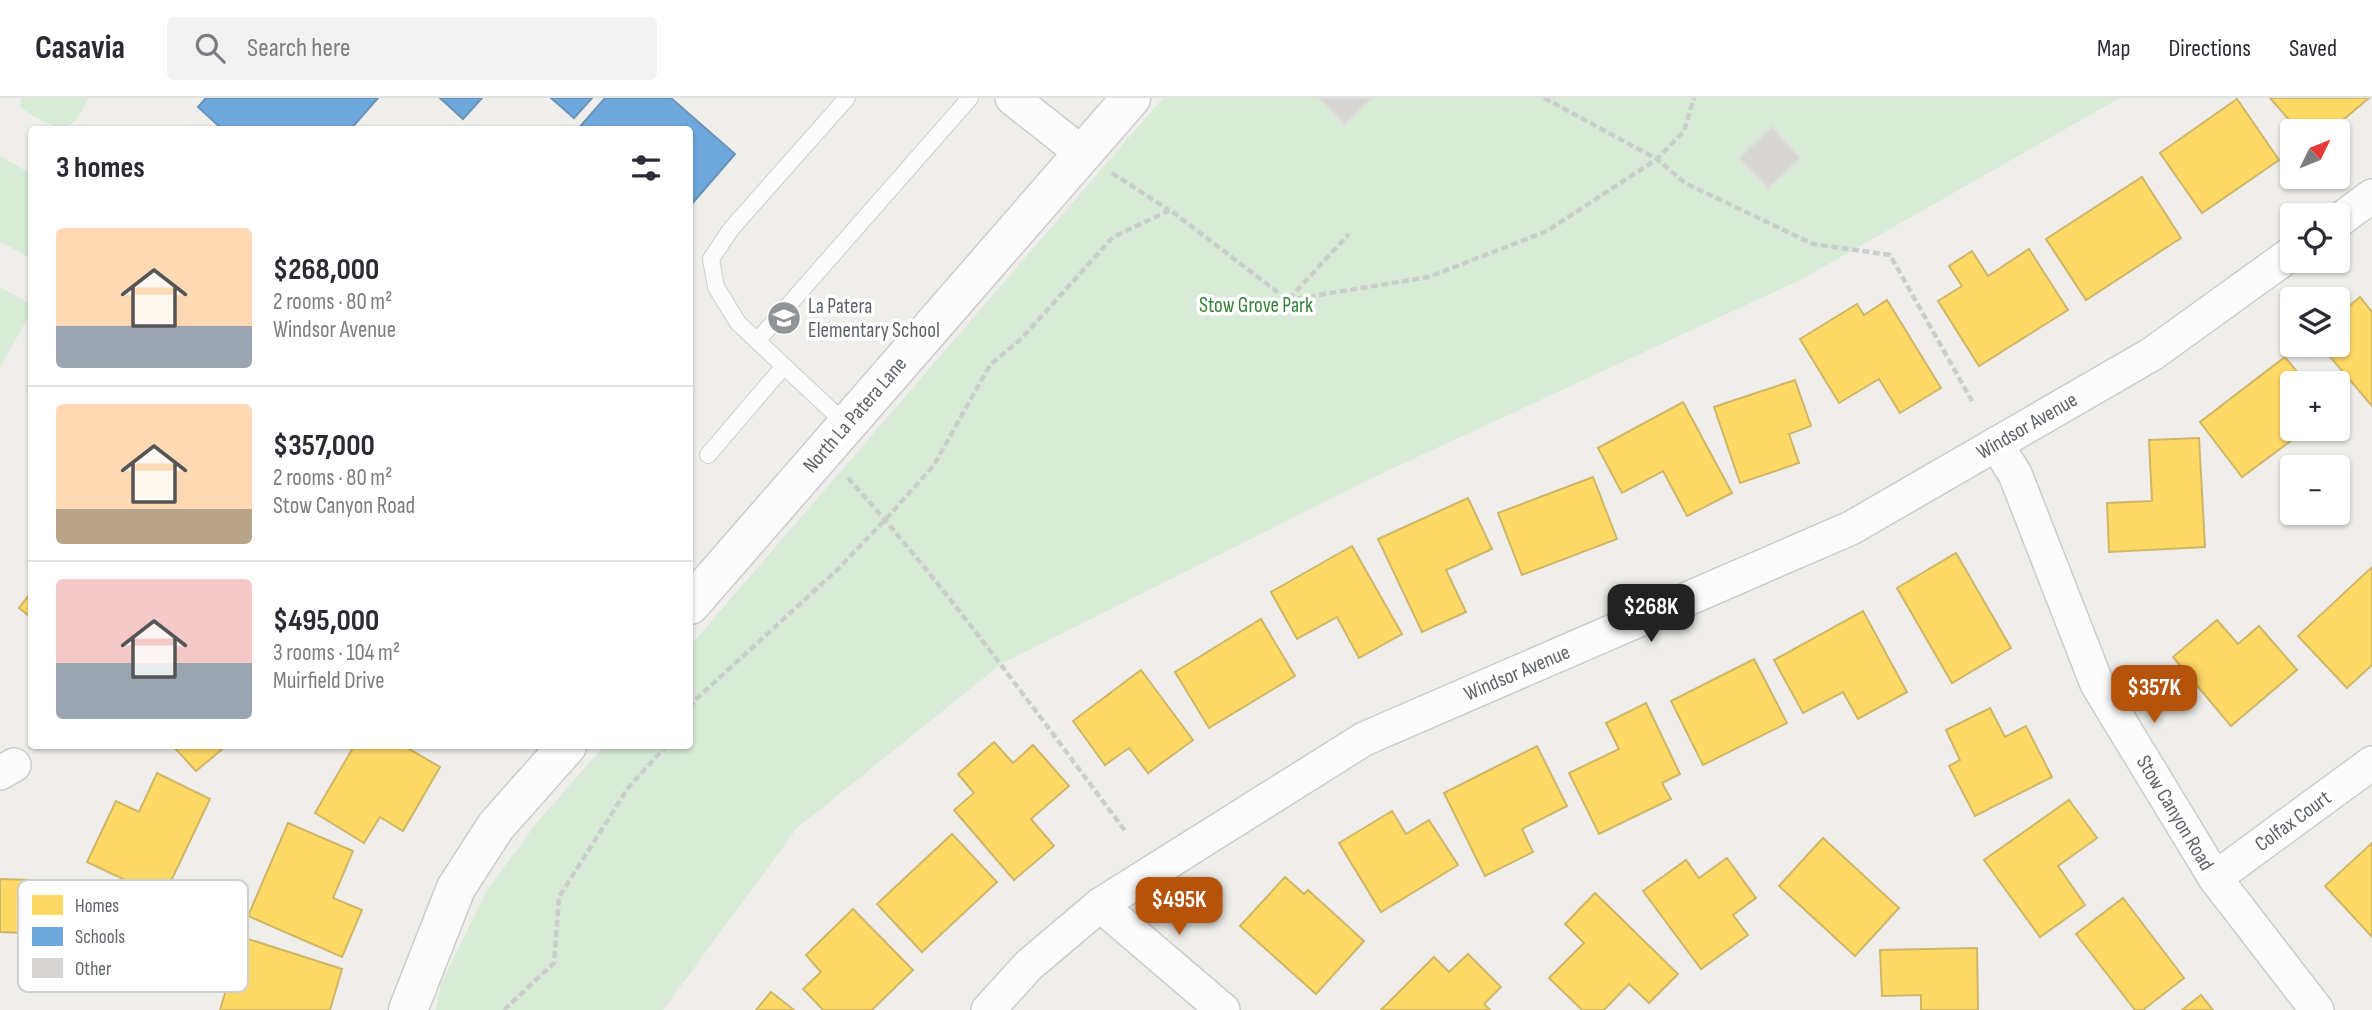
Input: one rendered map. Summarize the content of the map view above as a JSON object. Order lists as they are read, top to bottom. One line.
{"streets":{"street":["North La Patera Lane","Windsor Avenue","Stow Canyon Road","Colfax Court"]},"crossings":[["Windsor Avenue","Stow Canyon Road"],["Stow Canyon Road","Colfax Court"]],"parks":["Stow Grove Park"],"places":{"school or university":["La Patera Elementary School"]},"legend":["Homes","Schools","Other"],"north":"top right","page":{"header":"Casavia","search":"Search here","nav":["Map","Directions","Saved"],"map_buttons":["+","−"],"heading":"3 homes","list":[{"name":"$268,000","note":"2 rooms · 80 m² · Windsor Avenue"},{"name":"$357,000","note":"2 rooms · 80 m² · Stow Canyon Road"},{"name":"$495,000","note":"3 rooms · 104 m² · Muirfield Drive"}],"price":["$268K","$357K","$495K"]}}
